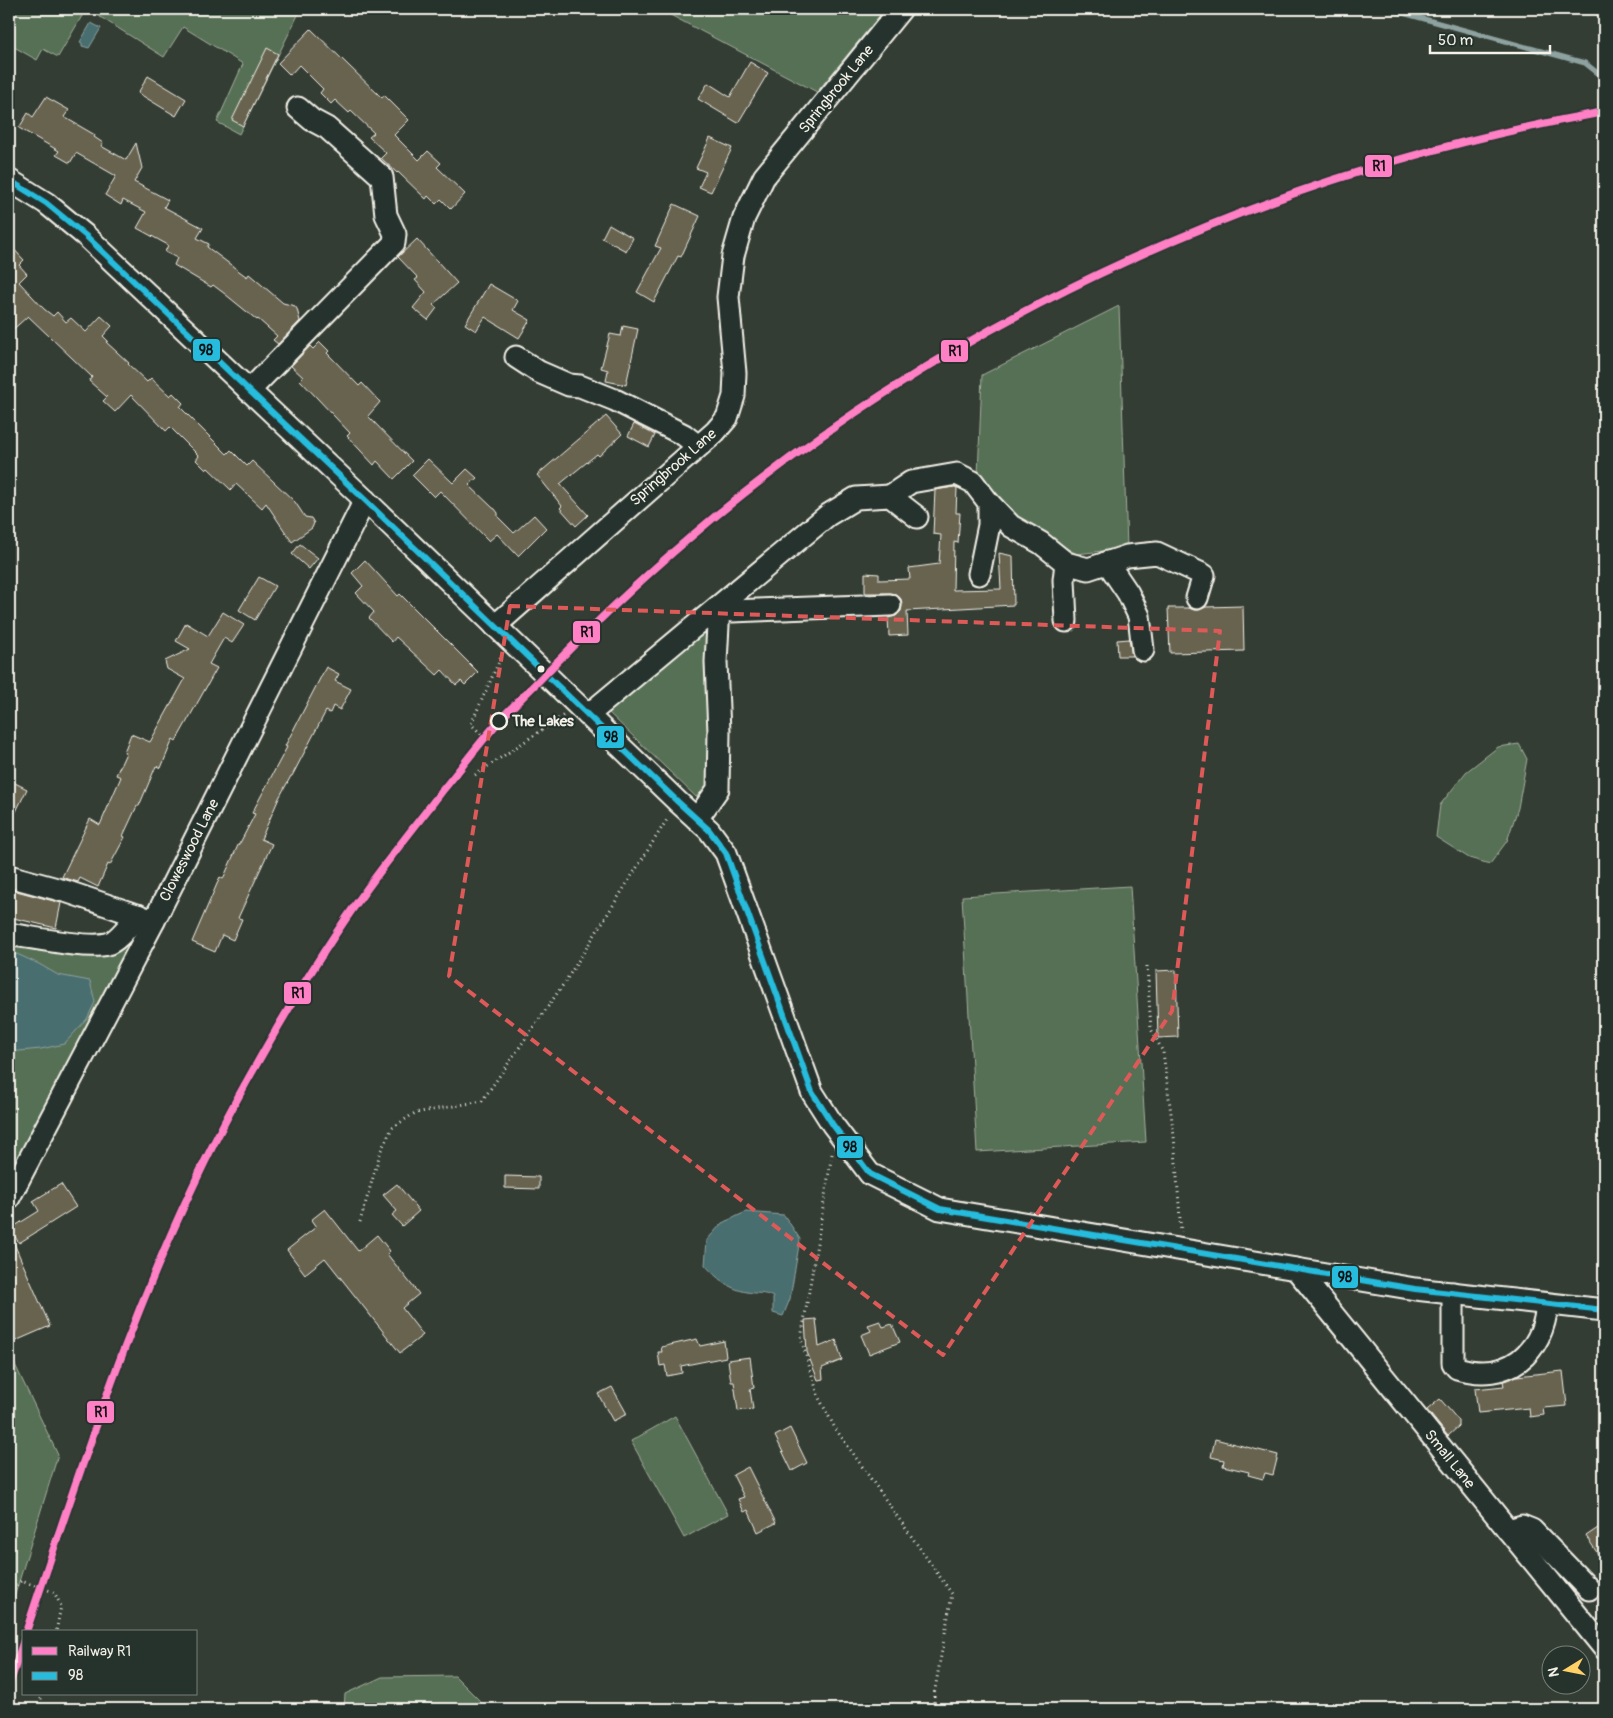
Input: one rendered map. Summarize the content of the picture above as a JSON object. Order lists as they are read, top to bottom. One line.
{"streets":{"street":["Springbrook Lane","Cloweswood Lane","Small Lane"]},"places":["The Lakes"],"lines":["rail line R1","transit line 98"],"legend":["Railway R1","98"],"scale_bar":"50 m","north":"left"}
